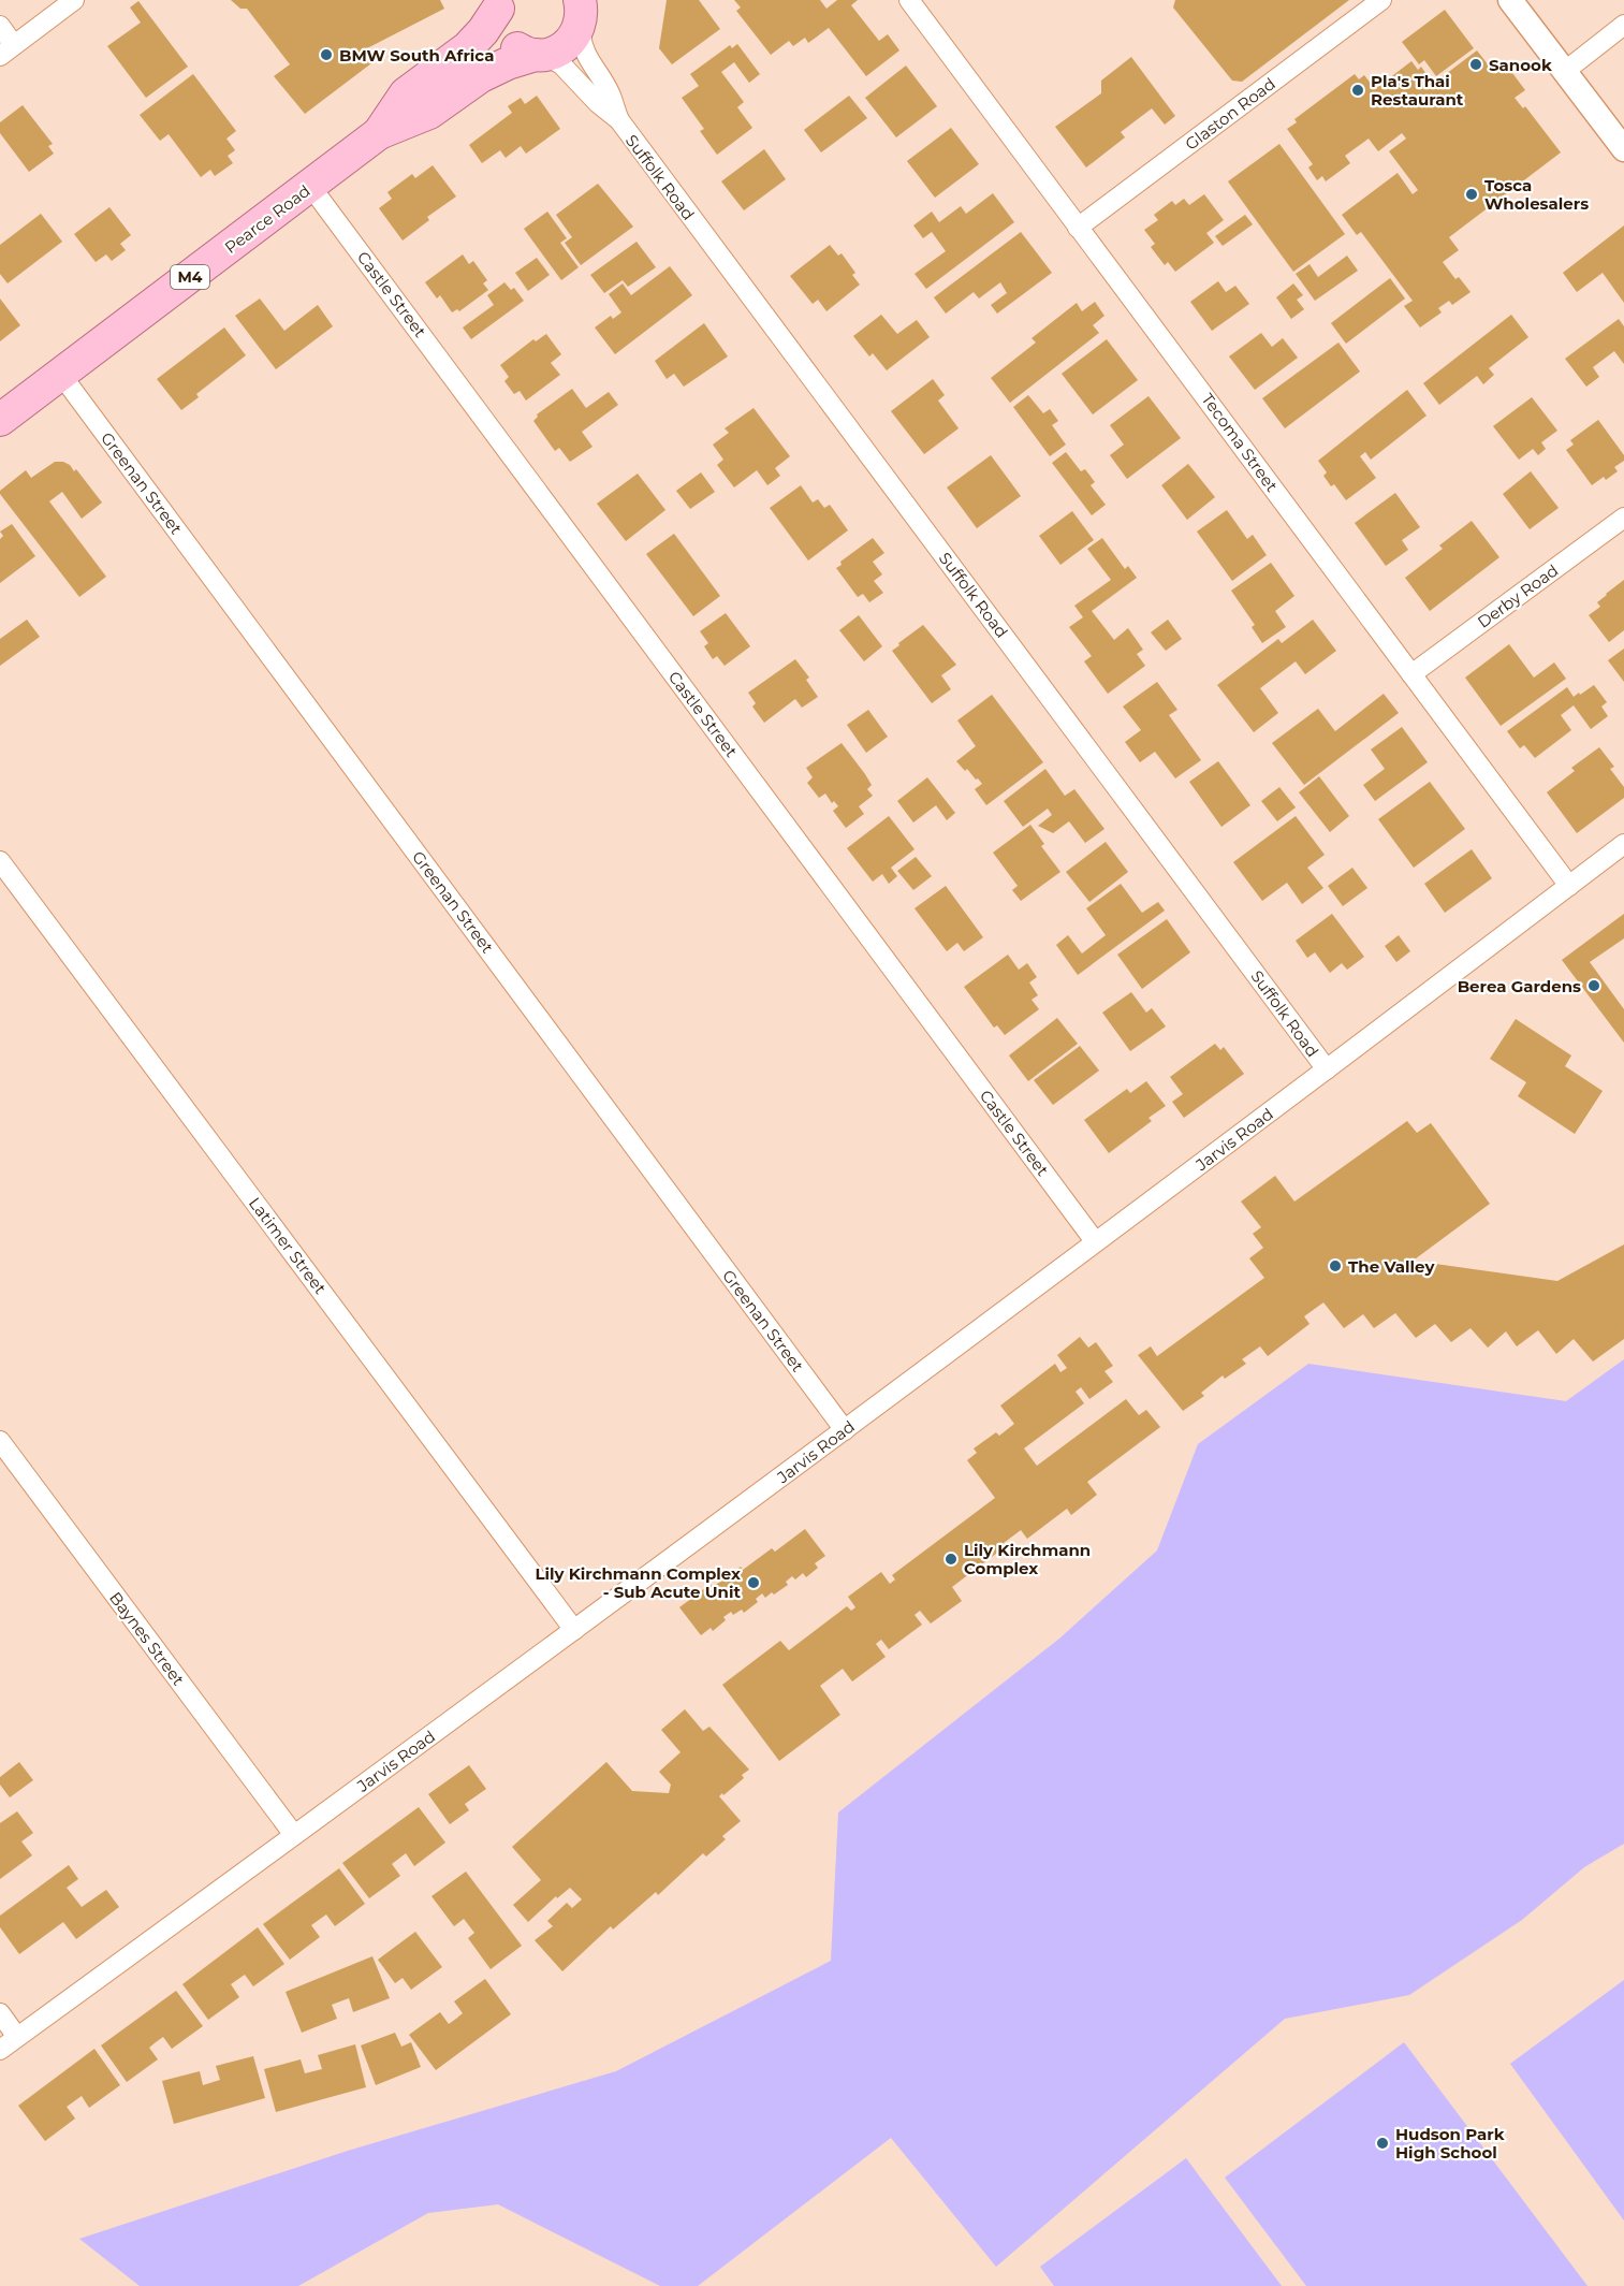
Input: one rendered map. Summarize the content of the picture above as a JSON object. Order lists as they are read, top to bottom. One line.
{"streets":{"main road":["Pearce Road","M4"],"street":["Glaston Road","Suffolk Road","Castle Street","Tecoma Street","Greenan Street","Derby Road","Jarvis Road","Latimer Street","Baynes Street"]},"crossings":[["Glaston Road","Tecoma Street"],["Suffolk Road","Pearce Road"],["Suffolk Road","Jarvis Road"],["Pearce Road","Castle Street"],["Pearce Road","Greenan Street"],["Castle Street","Jarvis Road"],["Tecoma Street","Derby Road"],["Tecoma Street","Jarvis Road"],["Greenan Street","Jarvis Road"],["Jarvis Road","Latimer Street"],["Jarvis Road","Baynes Street"]],"places":["BMW South Africa","Sanook","Pla's Thai Restaurant","Tosca Wholesalers","Berea Gardens","The Valley","Lily Kirchmann Complex","Lily Kirchmann Complex - Sub Acute Unit","Hudson Park High School"]}
